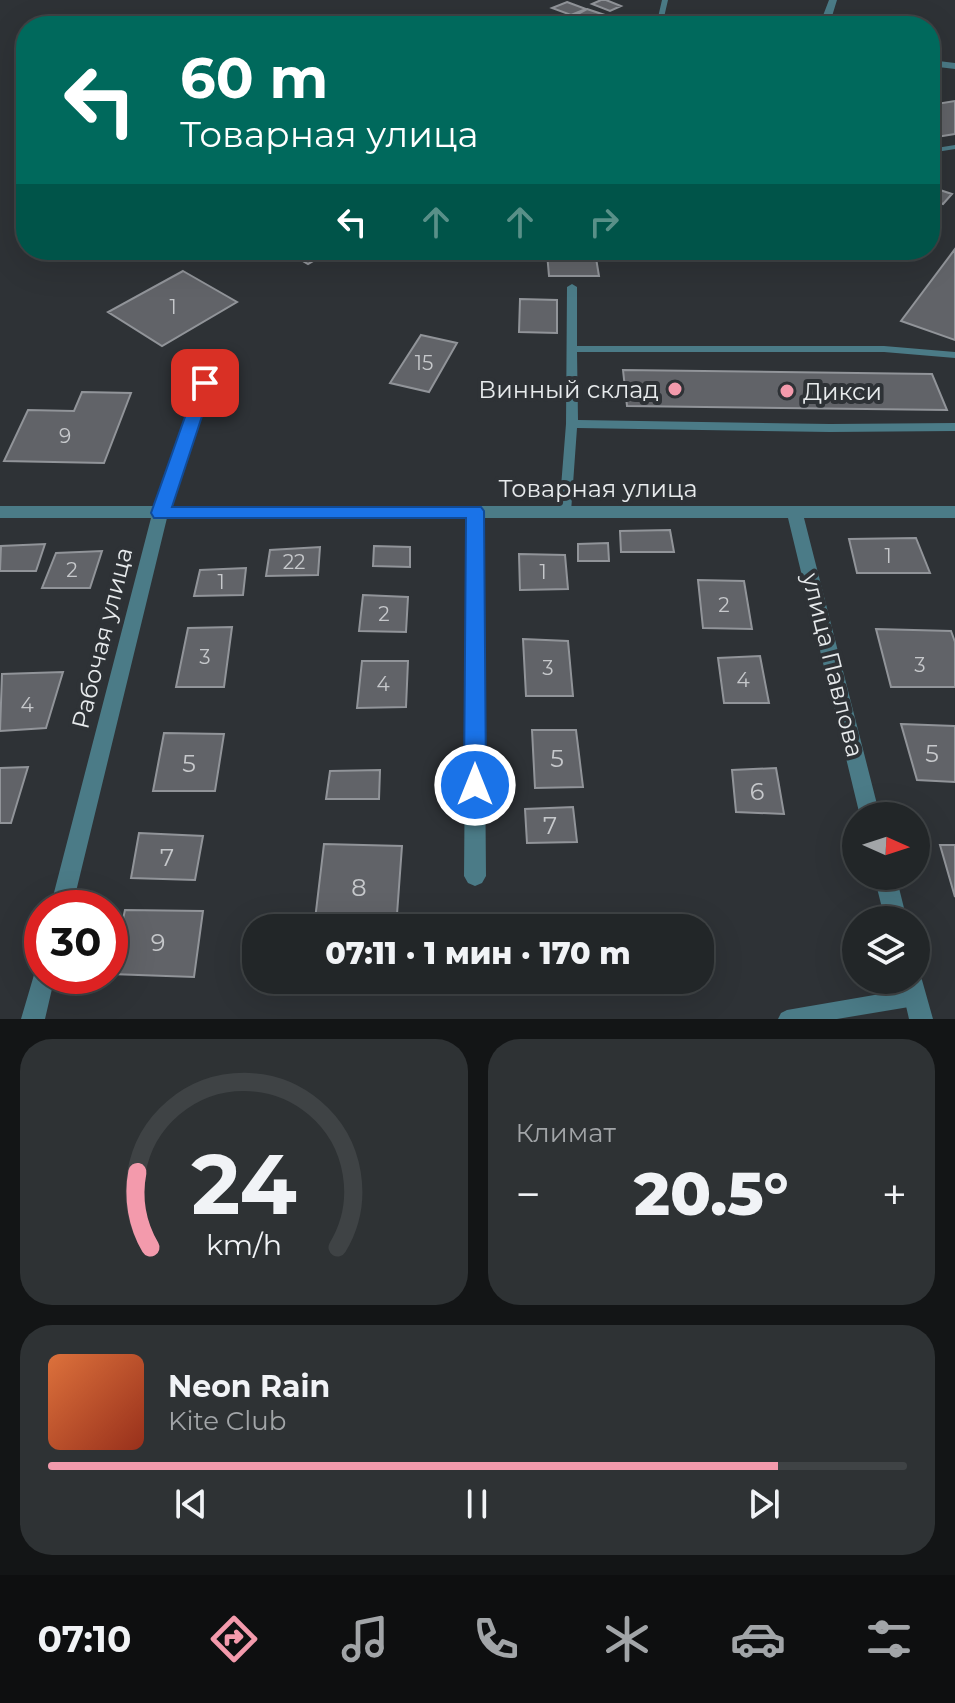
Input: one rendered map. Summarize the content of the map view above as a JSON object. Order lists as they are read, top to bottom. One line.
{"streets":{"street":["Товарная улица","Рабочая улица","улица Павлова"]},"crossings":[["Товарная улица","Рабочая улица"],["Товарная улица","улица Павлова"]],"places":["Винный склад","Дикси"],"house_numbers":["1","15","9","1","22","2","1","1","2","2","3","3","3","4","4","4","5","5","5","6","7","7","8","9"],"north":"right","page":{"turn":["60 m","Товарная улица"],"limit":"30","trip":"07:11 · 1 мин · 170 m","tile":"Климат","heat":["−","20.5°","+"],"song":["Neon Rain","Kite Club"],"tabs":"07:10","gauge":["24","km/h"]}}
